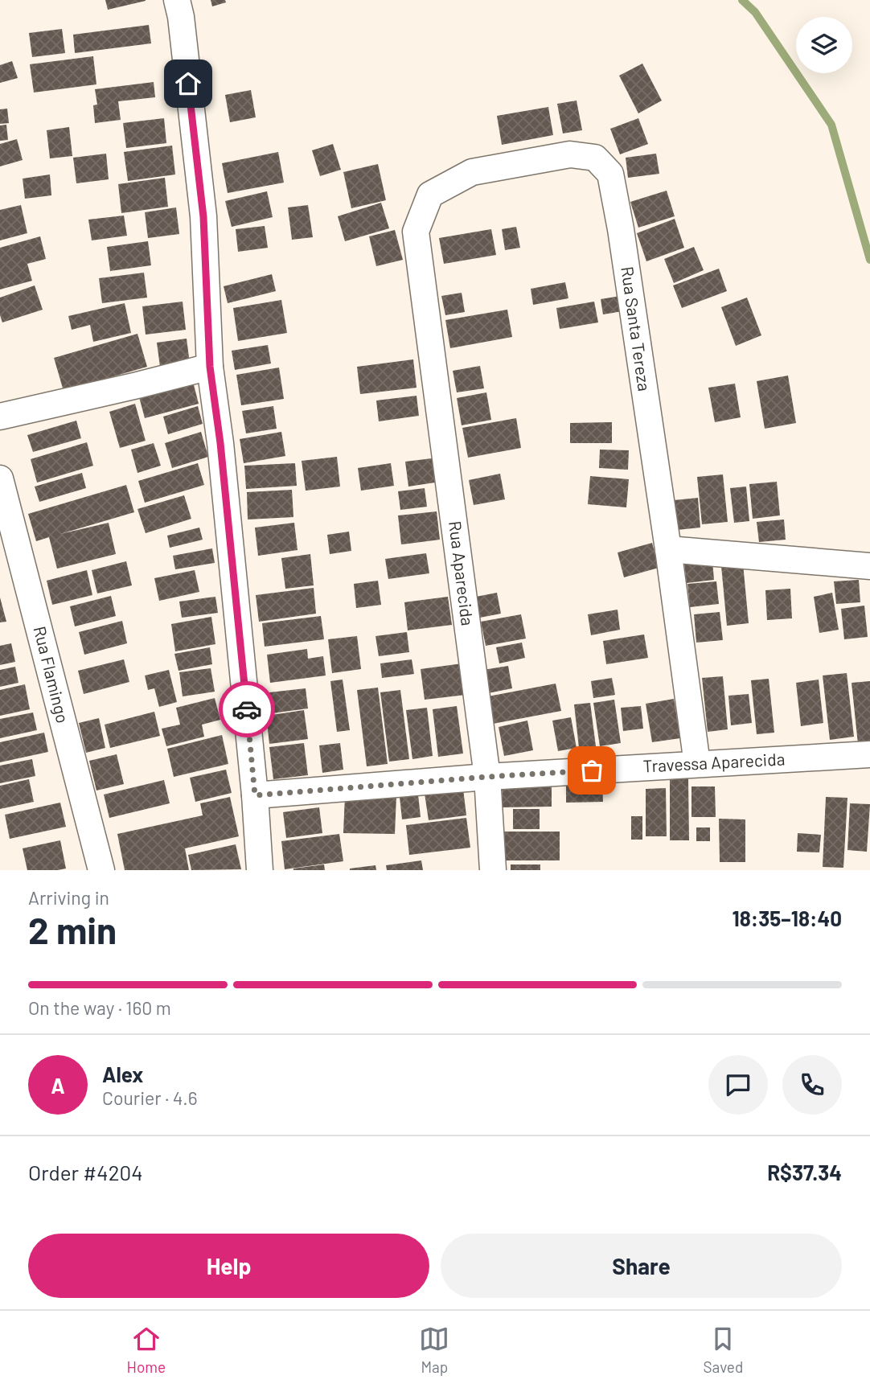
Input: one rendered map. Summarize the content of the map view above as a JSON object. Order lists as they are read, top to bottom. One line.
{"streets":{"street":["Rua Santa Tereza","Rua Aparecida","Rua Flamingo","Travessa Aparecida"]},"crossings":[["Rua Santa Tereza","Rua Aparecida"],["Rua Santa Tereza","Travessa Aparecida"],["Rua Aparecida","Travessa Aparecida"]],"page":{"heading":["2 min","Arriving in","18:35–18:40"],"panel":["Alex","Courier · 4.6","Order #4204","R$37.34"],"bar":"On the way · 160 m","round":"A","buttons":["Help","Share"],"tabs":["Home","Map","Saved"]}}
